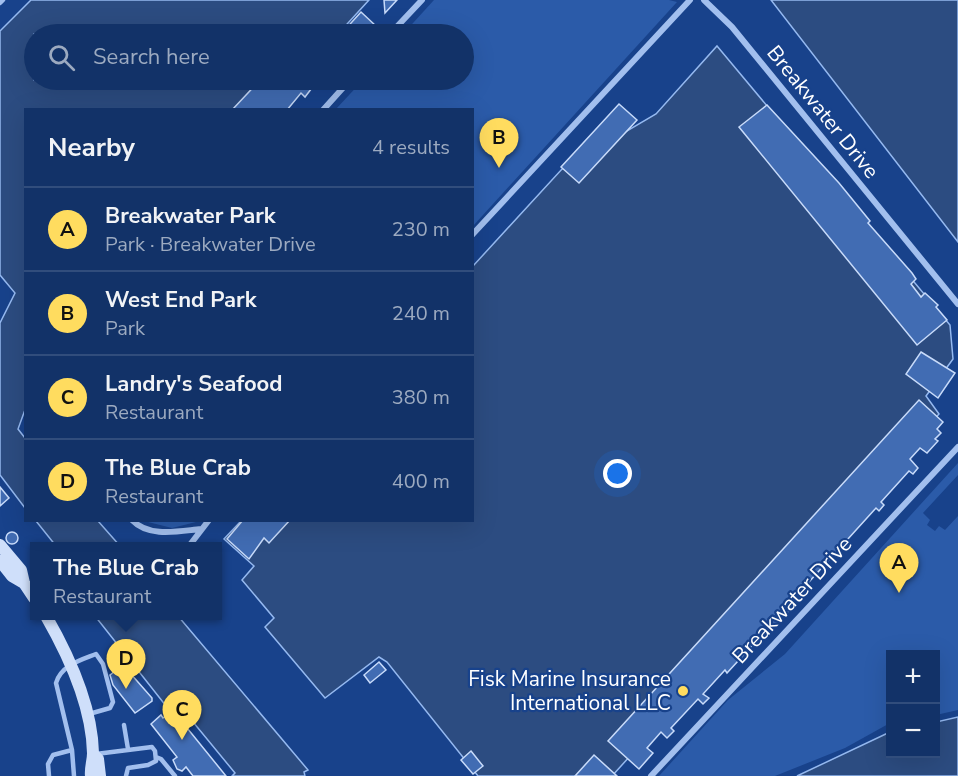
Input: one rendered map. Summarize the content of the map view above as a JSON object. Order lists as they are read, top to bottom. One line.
{"streets":{"street":["Breakwater Drive"]},"places":["Fisk Marine Insurance International LLC"],"page":{"search":"Search here","heading":["Nearby","4 results"],"pins":["B","A","D","C"],"list":[{"mark":"A","name":"Breakwater Park","note":"Park · Breakwater Drive","value":"230 m"},{"mark":"B","name":"West End Park","note":"Park","value":"240 m"},{"mark":"C","name":"Landry's Seafood","note":"Restaurant","value":"380 m"},{"mark":"D","name":"The Blue Crab","note":"Restaurant","value":"400 m"}],"popup":["The Blue Crab","Restaurant"],"map_buttons":["+","−"]}}
